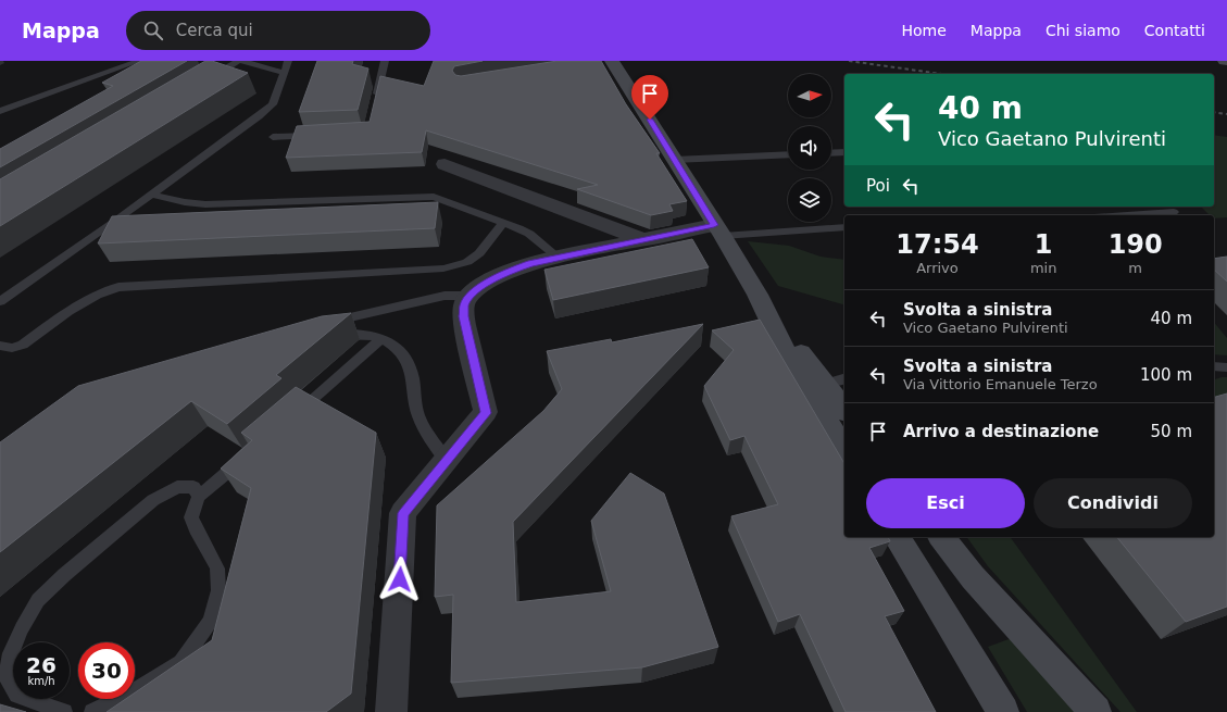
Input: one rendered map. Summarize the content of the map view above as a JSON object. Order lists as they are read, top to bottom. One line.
{"north":"right","page":{"header":"Mappa","search":"Cerca qui","nav":["Home","Mappa","Chi siamo","Contatti"],"turn":["40 m","Vico Gaetano Pulvirenti"],"then":"Poi","eta":["17:54","Arrivo","1","min","190","m"],"list":[{"name":"Svolta a sinistra","note":"Vico Gaetano Pulvirenti","value":"40 m"},{"name":"Svolta a sinistra","note":"Via Vittorio Emanuele Terzo","value":"100 m"},{"name":"Arrivo a destinazione","value":"50 m"}],"buttons":["Esci","Condividi"],"speed":"26 km/h","limit":"30"}}
